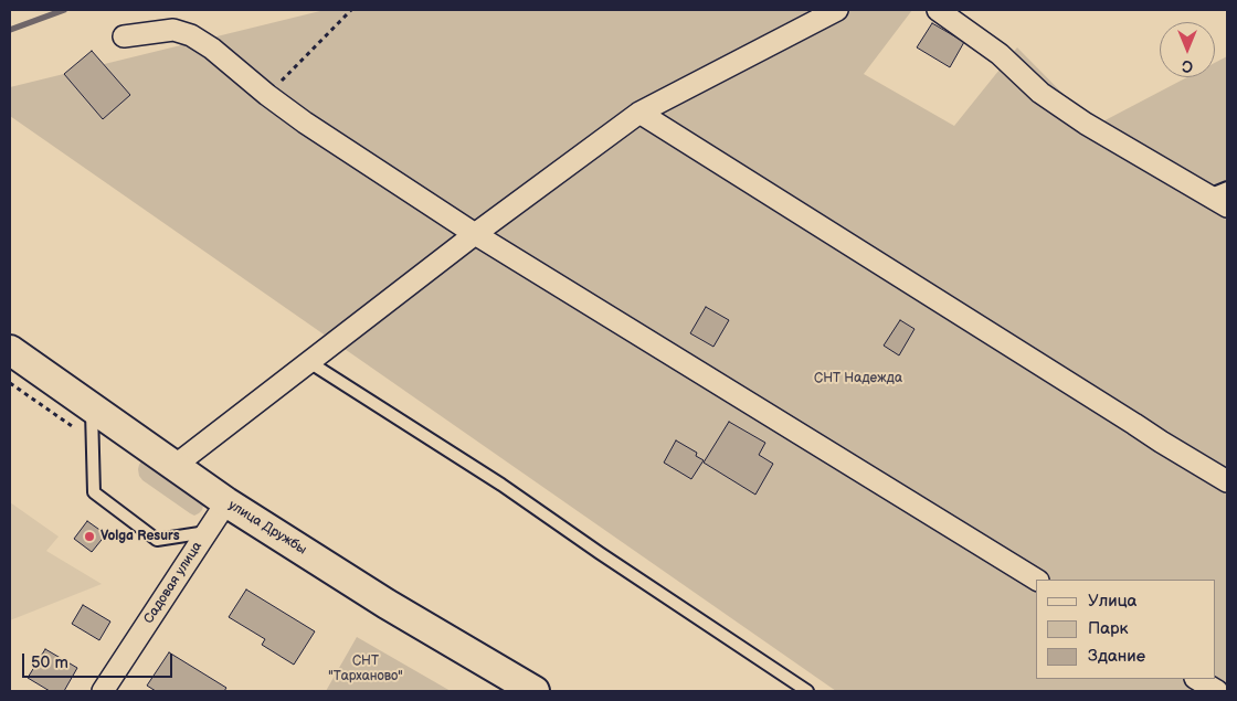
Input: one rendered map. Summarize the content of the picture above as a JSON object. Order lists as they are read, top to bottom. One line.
{"streets":{"main road":["улица Дружбы"],"street":["Садовая улица"]},"crossings":[["улица Дружбы","Садовая улица"]],"parks":["СНТ Надежда","СНТ \"Тарханово\""],"places":["Volga Resurs"],"legend":["Улица","Парк","Здание"],"scale_bar":"50 m","north":"bottom"}
